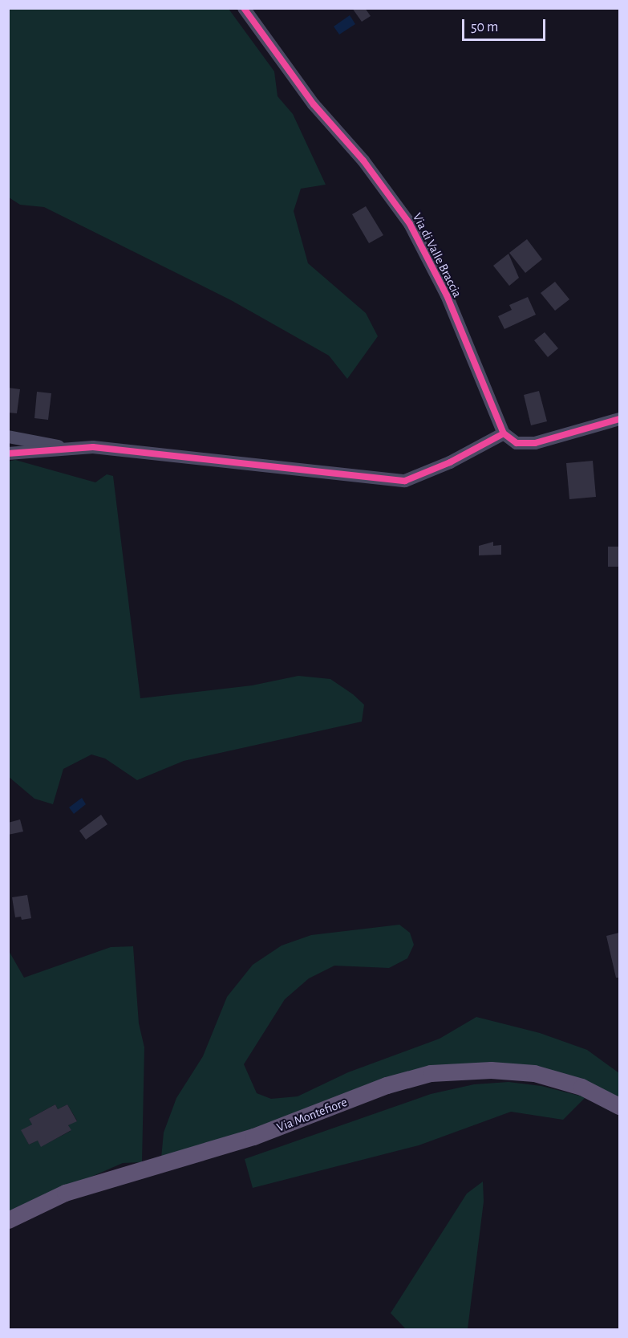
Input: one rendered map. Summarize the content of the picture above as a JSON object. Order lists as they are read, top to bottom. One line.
{"streets":{"main road":["Via Montefiore"],"street":["Via di Valle Braccia"]},"scale_bar":"50 m"}
